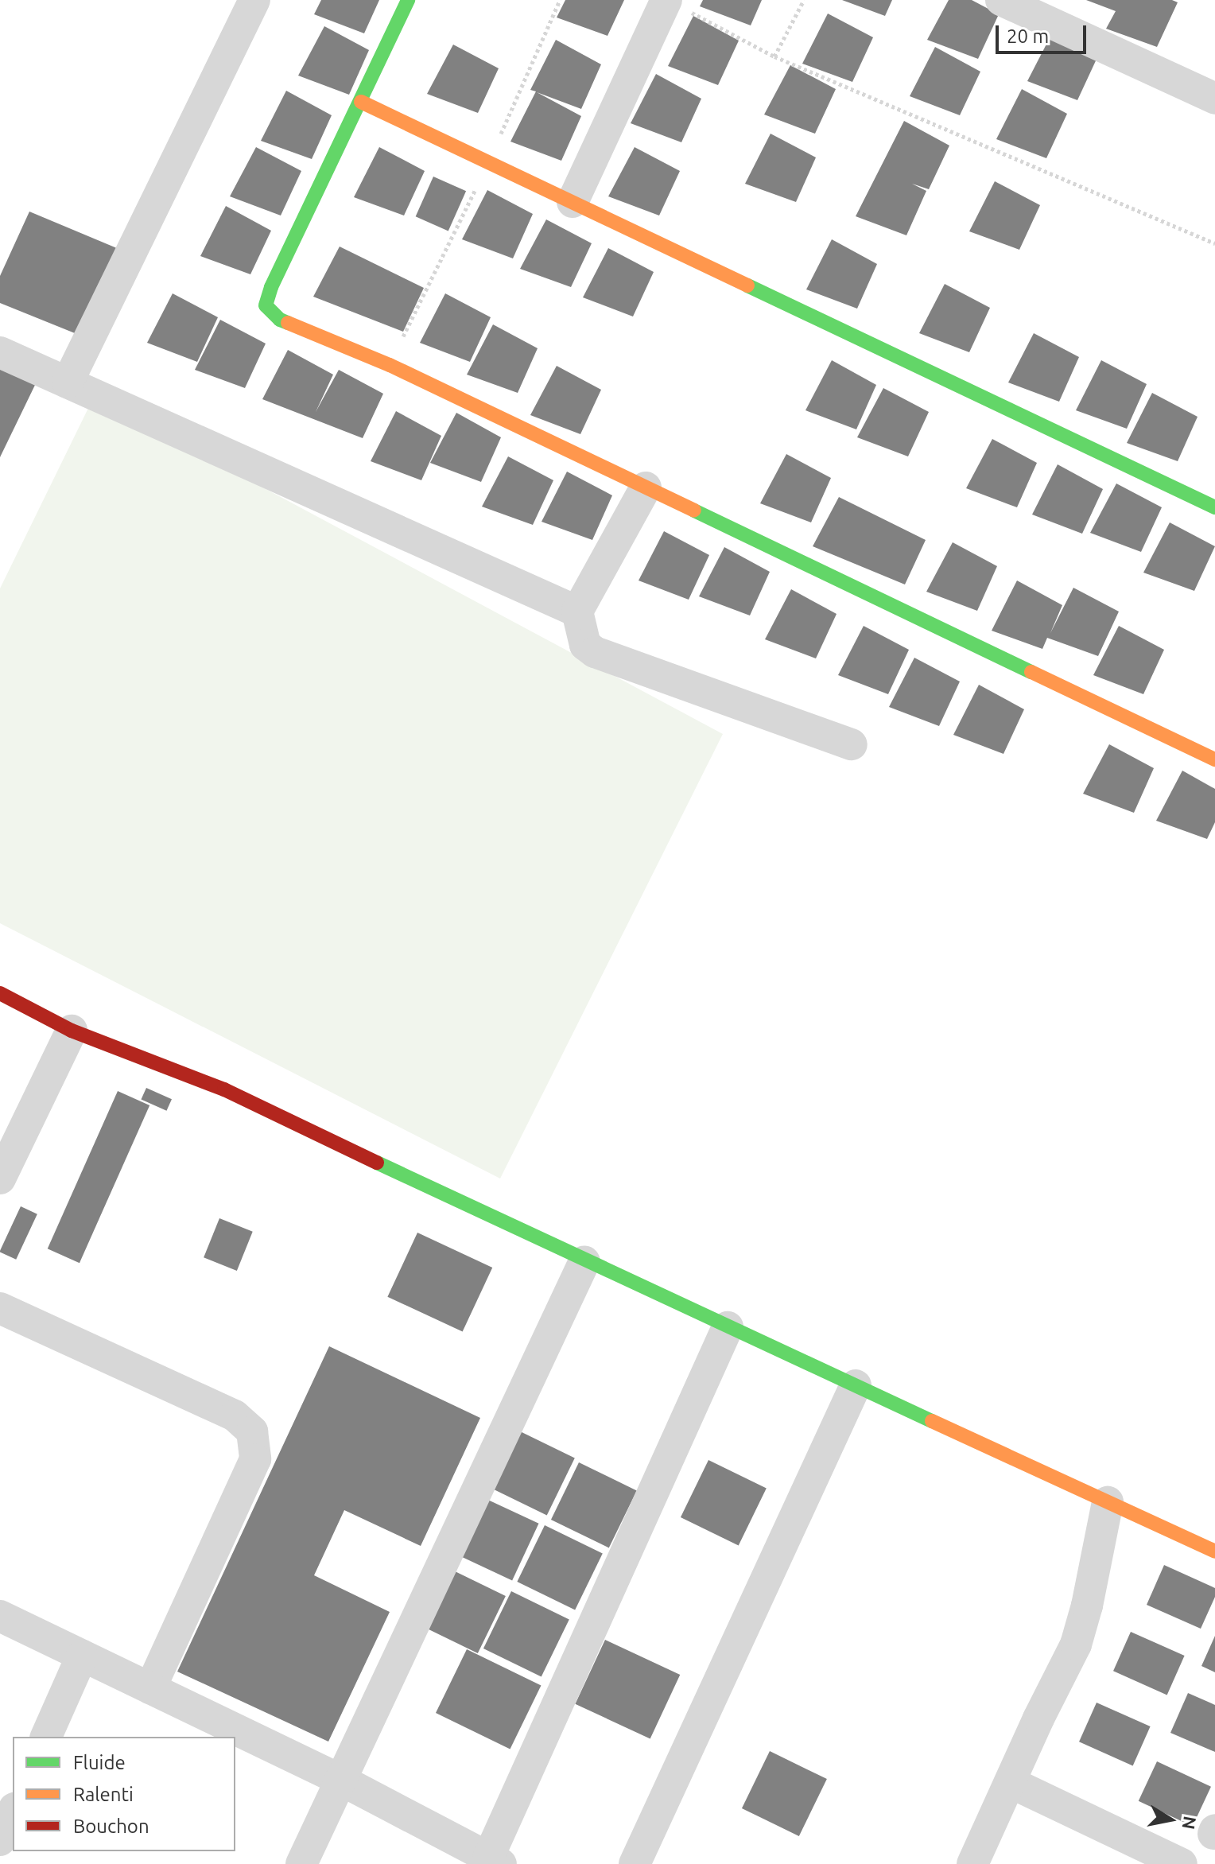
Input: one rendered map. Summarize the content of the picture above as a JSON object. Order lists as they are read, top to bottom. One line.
{"legend":["Fluide","Ralenti","Bouchon"],"scale_bar":"20 m","north":"right"}
